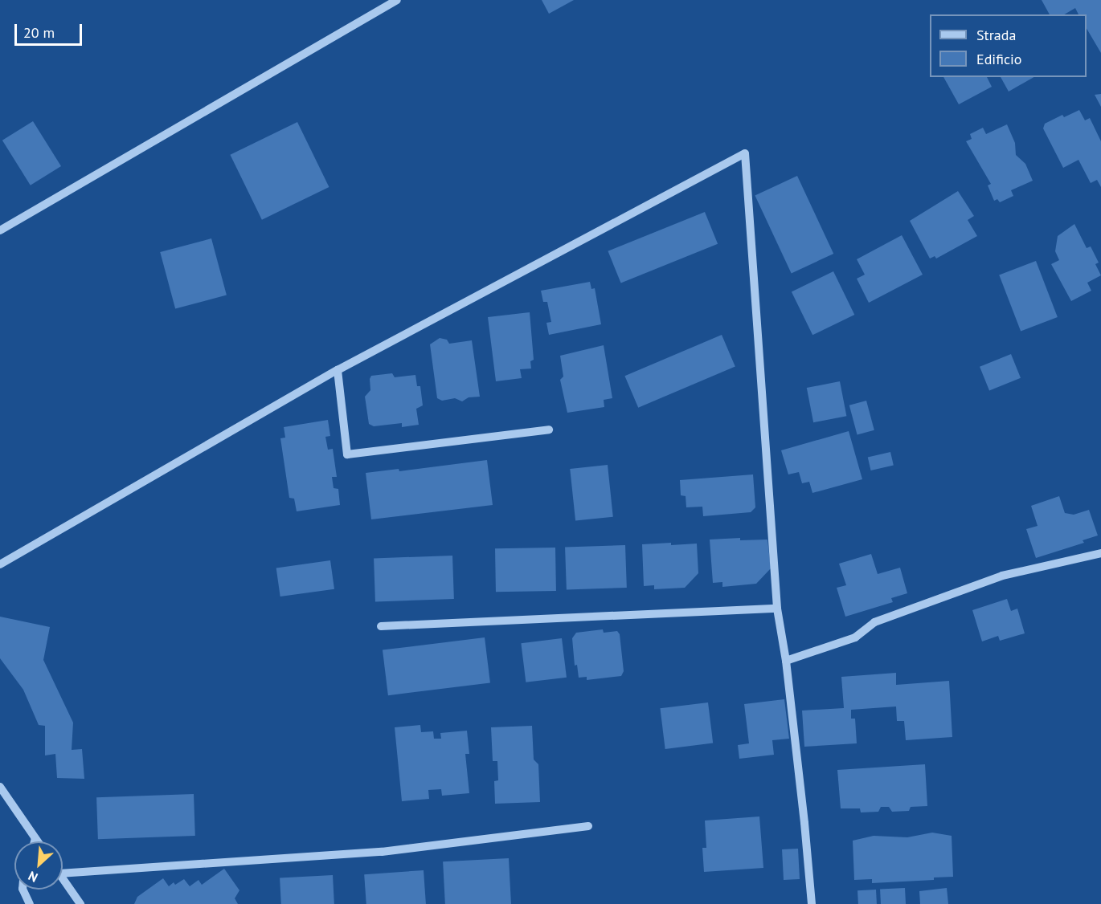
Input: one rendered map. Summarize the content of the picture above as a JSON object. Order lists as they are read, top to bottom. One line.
{"legend":["Strada","Edificio"],"scale_bar":"20 m","north":"bottom left"}
